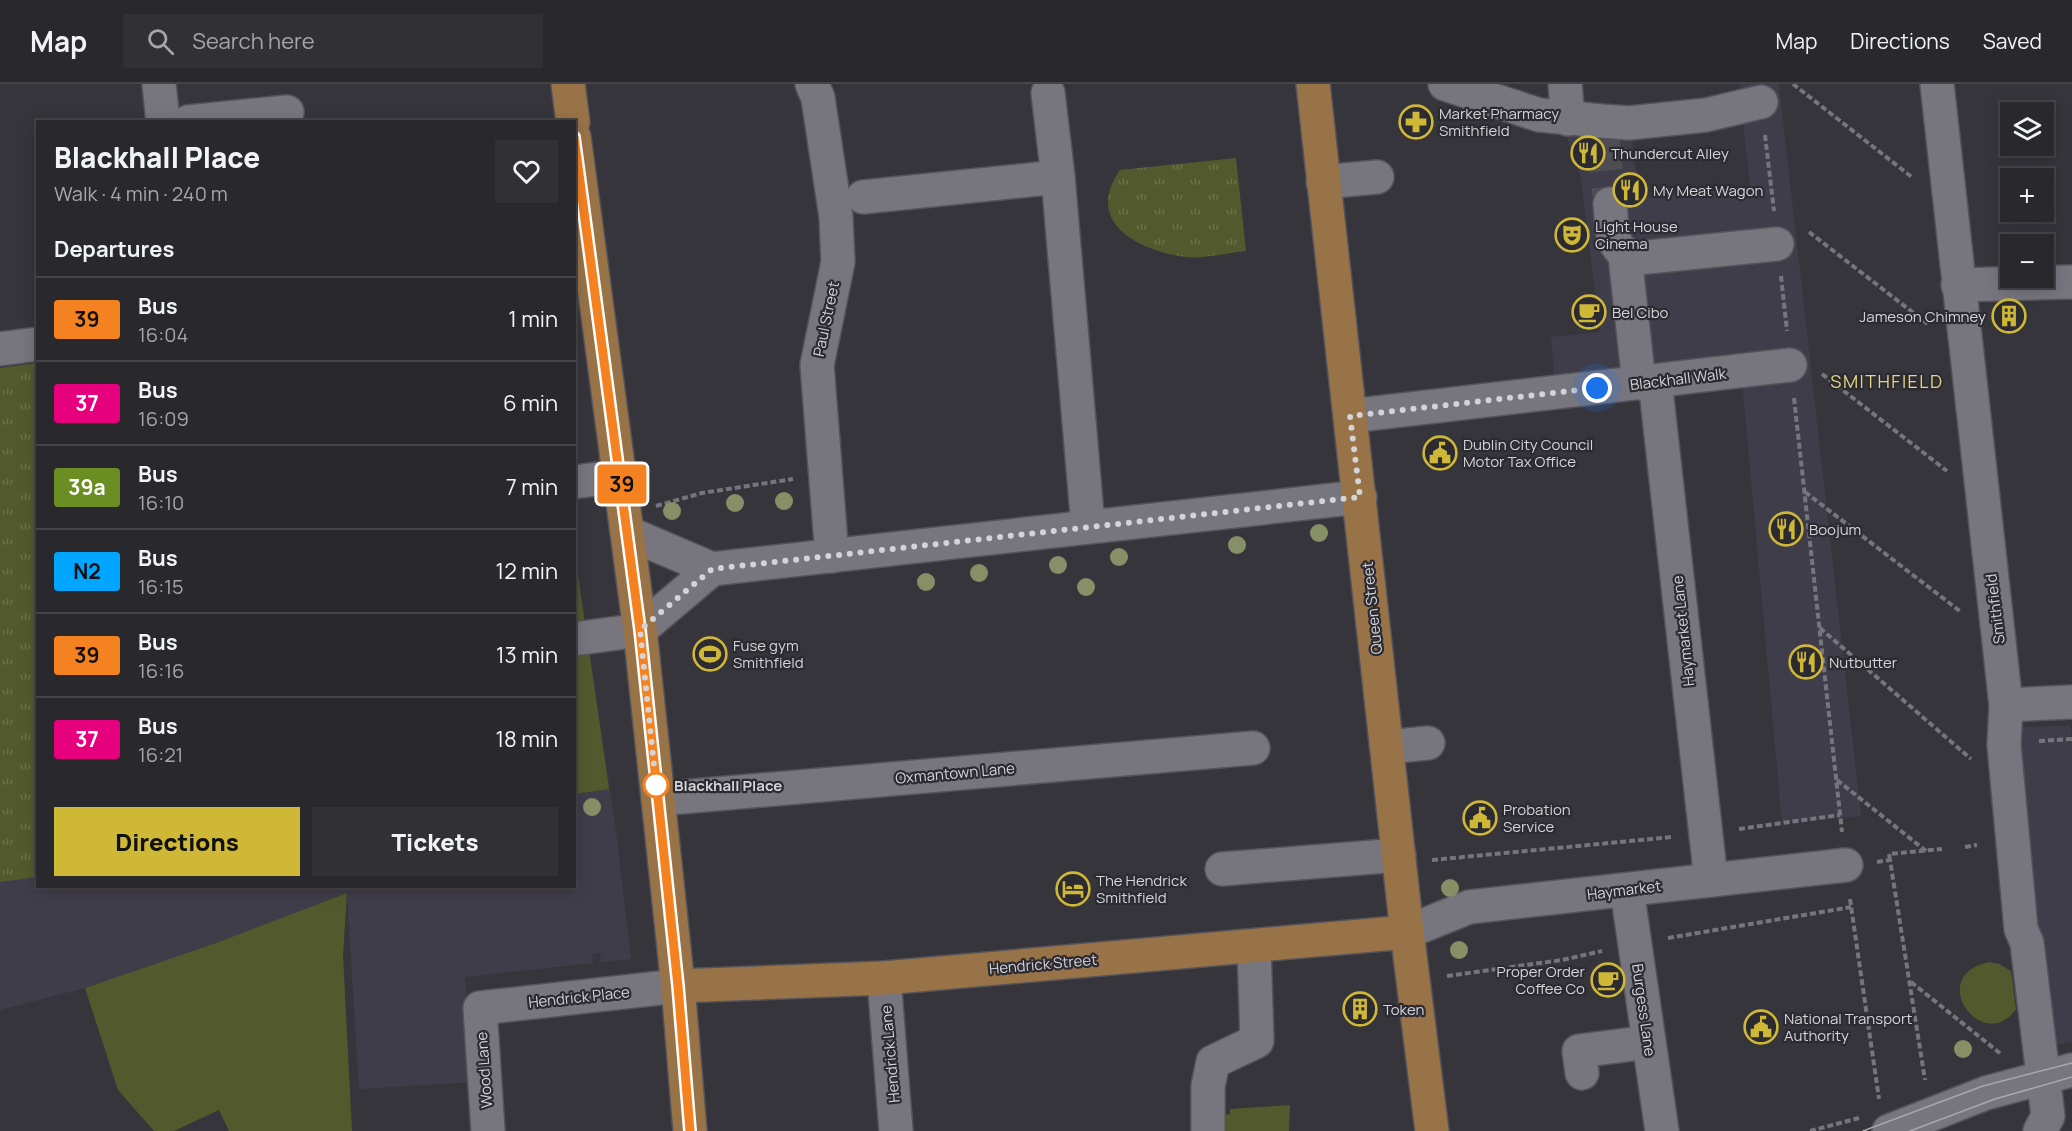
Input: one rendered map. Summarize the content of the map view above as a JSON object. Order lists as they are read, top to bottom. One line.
{"streets":{"main road":["Queen Street","Hendrick Street"],"street":["Paul Street","Blackhall Walk","Smithfield","Haymarket Lane","Oxmantown Lane","Haymarket","Hendrick Place","Burgess Lane","Hendrick Lane","Wood Lane"]},"crossings":[["Blackhall Walk","Queen Street"],["Blackhall Walk","Haymarket Lane"],["Queen Street","Haymarket"],["Queen Street","Hendrick Street"],["Haymarket Lane","Haymarket"],["Haymarket","Hendrick Street"],["Haymarket","Burgess Lane"],["Hendrick Street","Hendrick Place"],["Hendrick Street","Hendrick Lane"],["Hendrick Place","Wood Lane"]],"districts":["SMITHFIELD"],"places":{"pharmacy":["Market Pharmacy Smithfield"],"restaurant":["Thundercut Alley","My Meat Wagon","Boojum","Nutbutter"],"theatre":["Light House Cinema"],"cafe":["Bel Cibo","Proper Order Coffee Co"],"building":["Jameson Chimney","Token"],"public building":["Dublin City Council Motor Tax Office","Probation Service","National Transport Authority"],"sports":["Fuse gym Smithfield"],"other":["Blackhall Place"],"hotel":["The Hendrick Smithfield"]},"lines":["bus line 39"],"page":{"header":"Map","search":"Search here","nav":["Map","Directions","Saved"],"on_map":"39","map_buttons":["+","−"],"heading":[["Blackhall Place","Walk · 4 min · 240 m"],"Departures"],"list":[{"mark":"39","name":"Bus","note":"16:04","value":"1 min"},{"mark":"37","name":"Bus","note":"16:09","value":"6 min"},{"mark":"39a","name":"Bus","note":"16:10","value":"7 min"},{"mark":"N2","name":"Bus","note":"16:15","value":"12 min"},{"mark":"39","name":"Bus","note":"16:16","value":"13 min"},{"mark":"37","name":"Bus","note":"16:21","value":"18 min"}],"buttons":["Directions","Tickets"]}}
